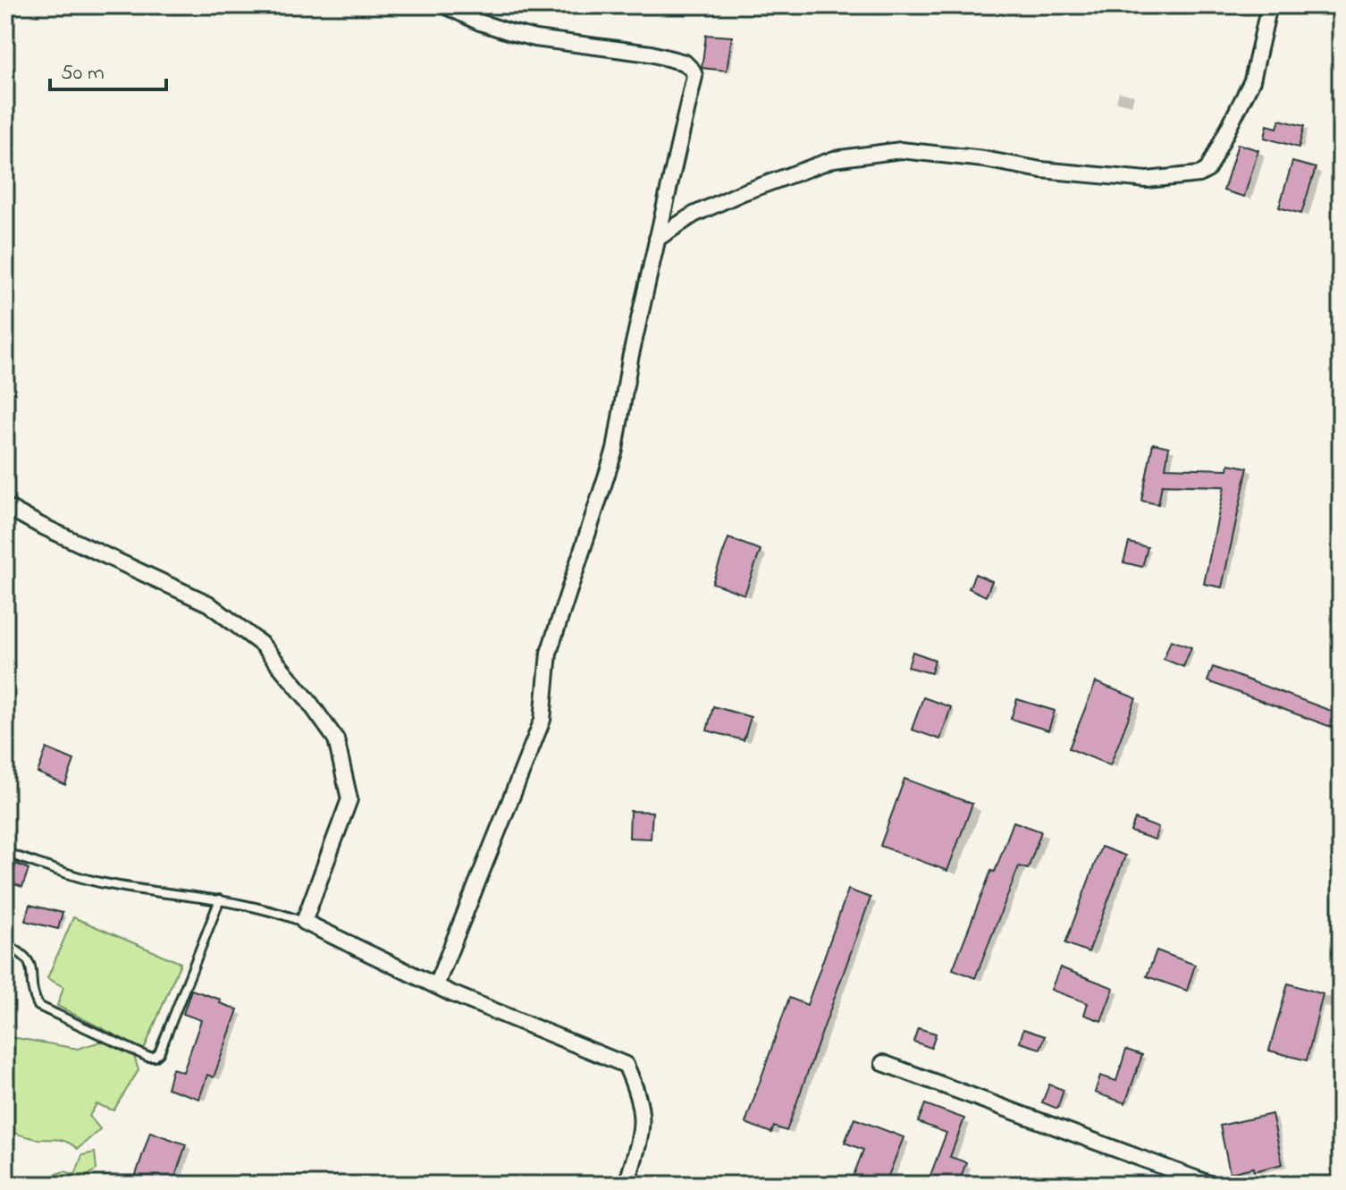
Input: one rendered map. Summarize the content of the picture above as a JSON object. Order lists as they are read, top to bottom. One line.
{"scale_bar":"50 m"}
